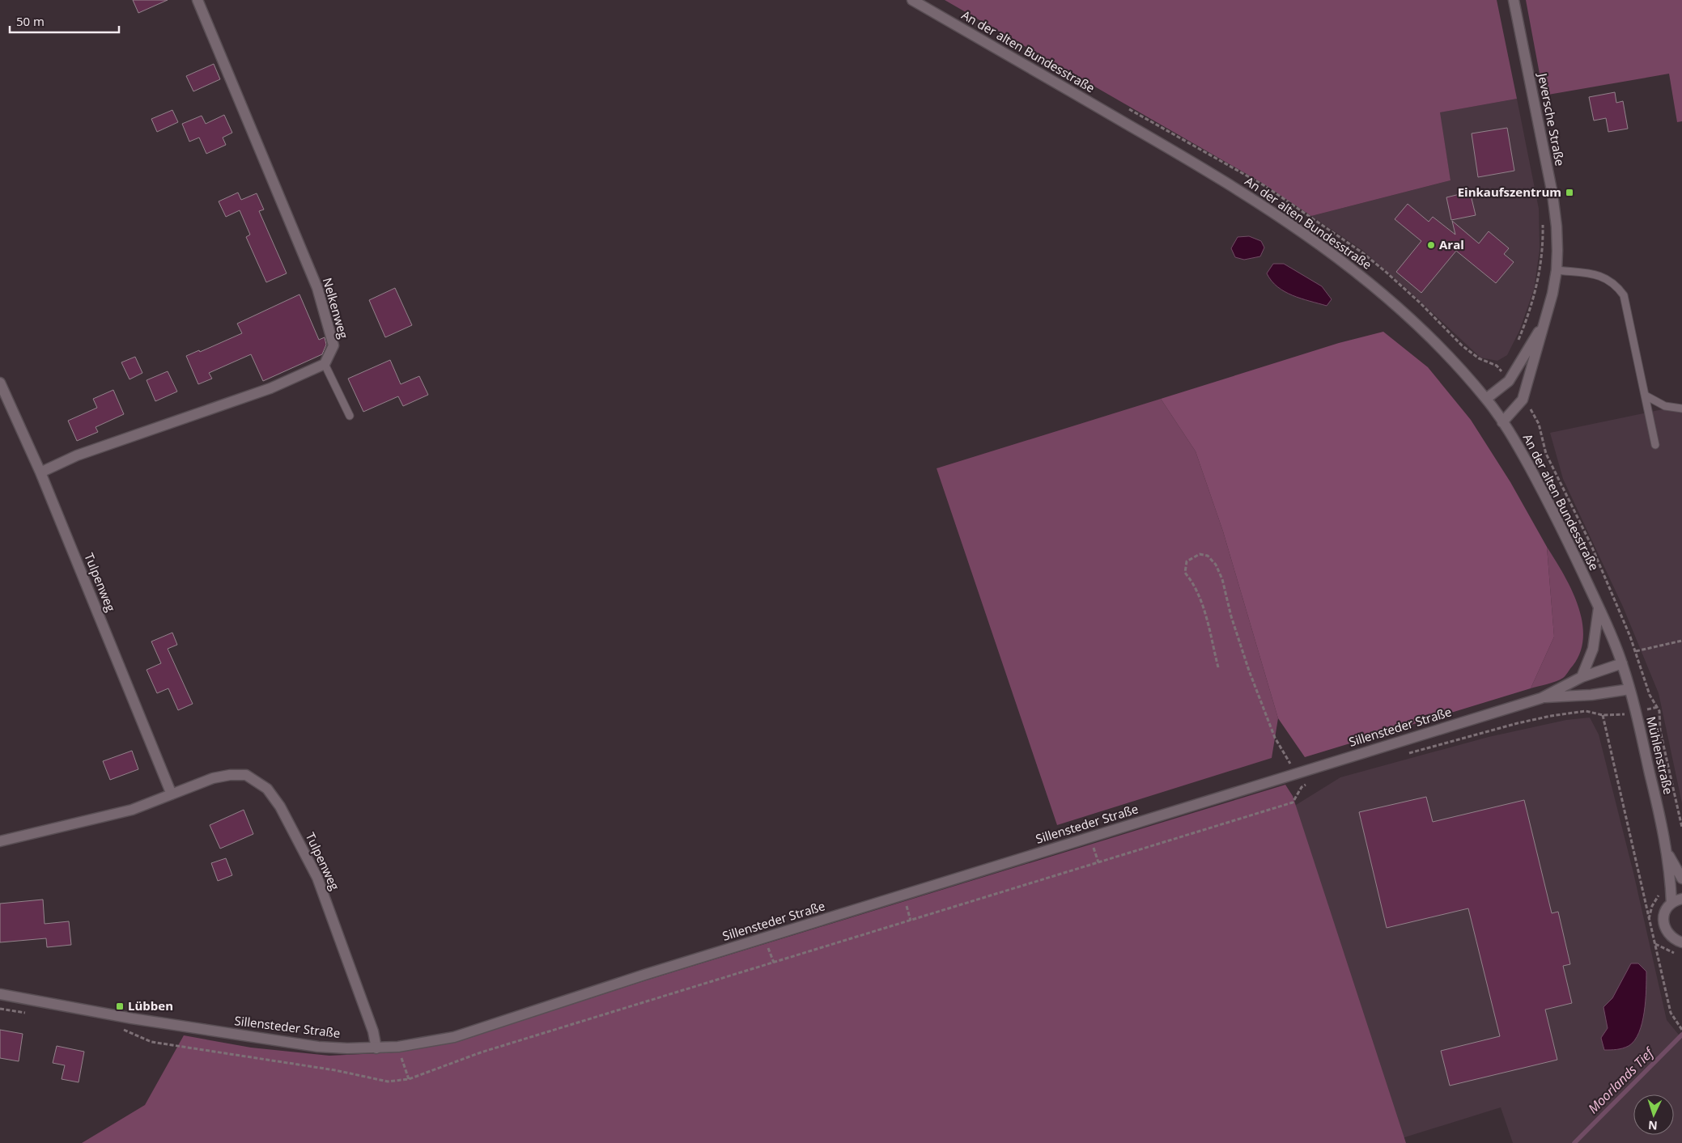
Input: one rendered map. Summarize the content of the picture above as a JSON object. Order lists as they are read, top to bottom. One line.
{"streets":{"street":["An der alten Bundesstraße","Jeversche Straße","Nelkenweg","Tulpenweg","Sillensteder Straße","Mühlenstraße"]},"crossings":[["An der alten Bundesstraße","Jeversche Straße"],["An der alten Bundesstraße","Sillensteder Straße"],["An der alten Bundesstraße","Mühlenstraße"],["Tulpenweg","Sillensteder Straße"],["Sillensteder Straße","Mühlenstraße"]],"water":["Moorlands Tief"],"places":{"transit":["Einkaufszentrum","Lübben"],"other":["Aral"]},"scale_bar":"50 m","north":"bottom"}
